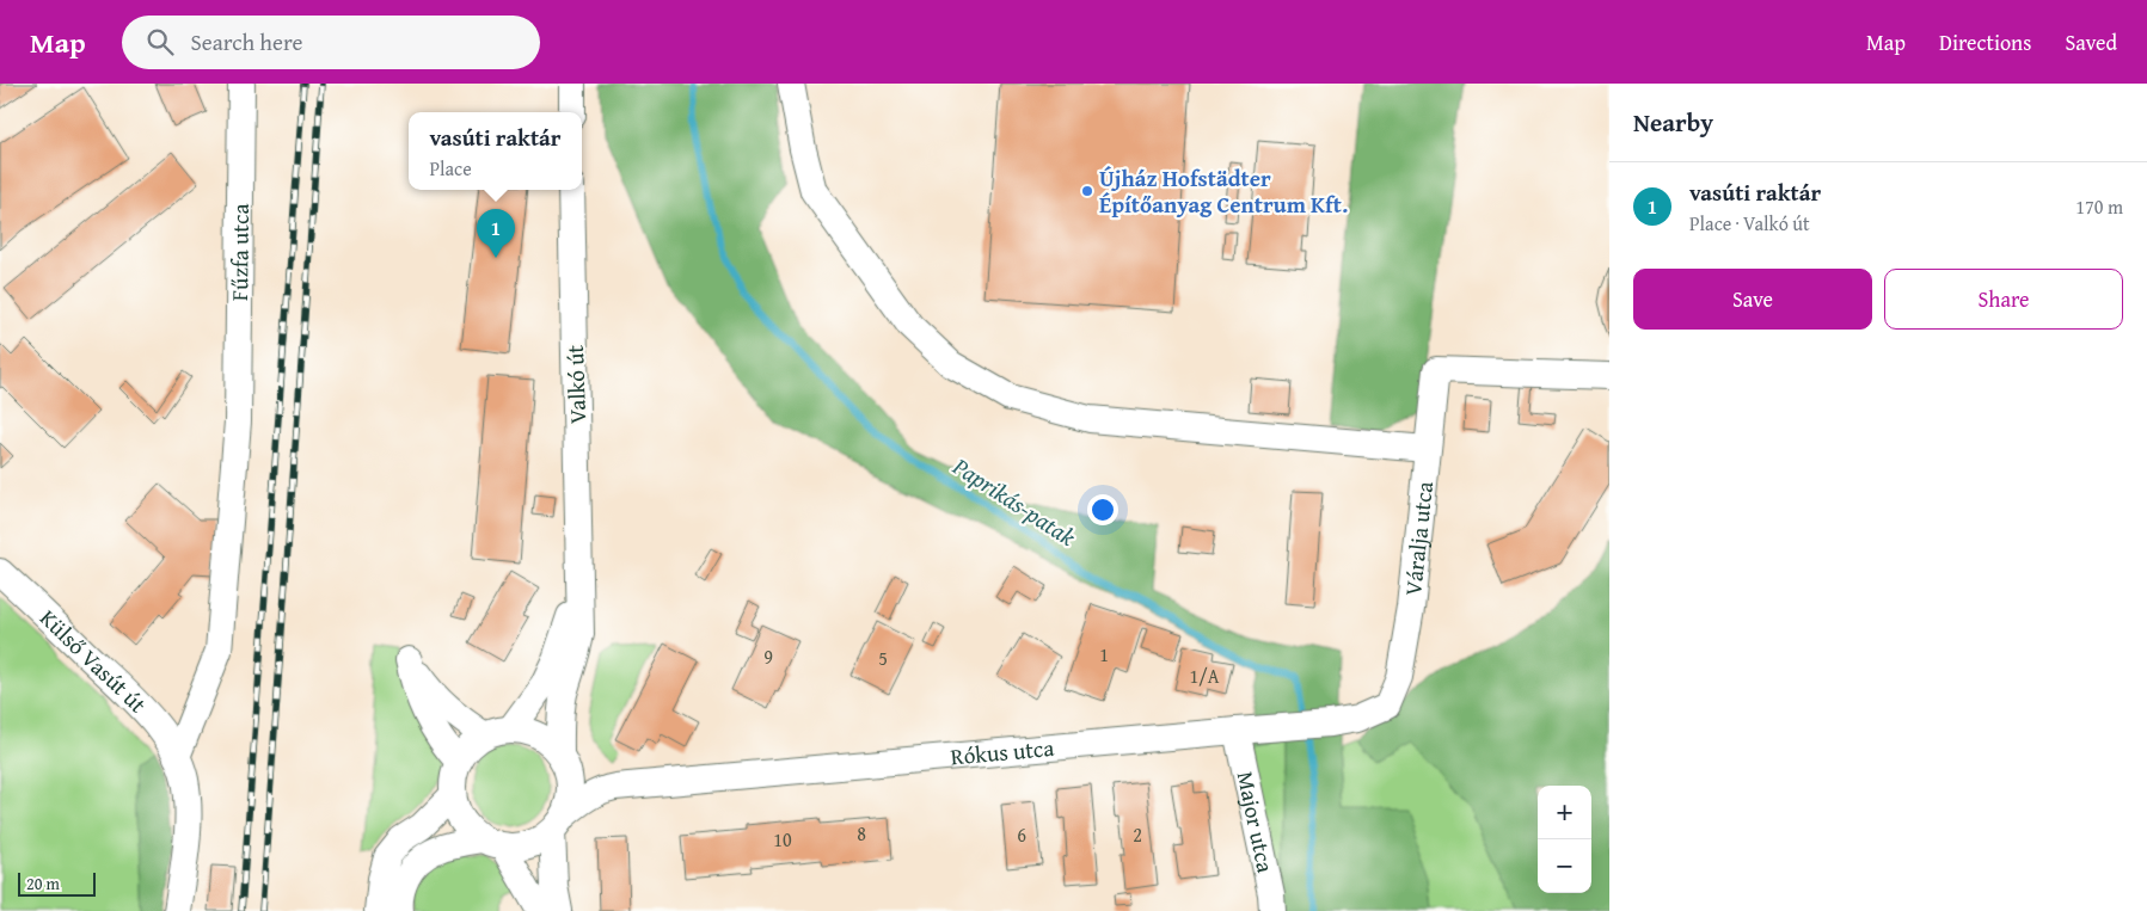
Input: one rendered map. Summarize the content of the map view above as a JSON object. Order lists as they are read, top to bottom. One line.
{"streets":{"street":["Fűzfa utca","Valkó út","Váralja utca","Külső Vasút út","Rókus utca","Major utca"]},"crossings":[["Fűzfa utca","Külső Vasút út"],["Valkó út","Rókus utca"],["Váralja utca","Rókus utca"],["Rókus utca","Major utca"]],"water":["Paprikás-patak"],"places":["Újház Hofstädter Építőanyag Centrum Kft."],"house_numbers":["1","9","5","1/A","8","6","2","10"],"scale_bar":"20 m","page":{"header":"Map","search":"Search here","nav":["Map","Directions","Saved"],"heading":"Nearby","popup":["vasúti raktár","Place"],"list":[{"mark":"1","name":"vasúti raktár","note":"Place · Valkó út","value":"170 m"}],"pins":"1","buttons":["Save","Share"],"map_buttons":["+","−"],"scale":"20 m"}}
